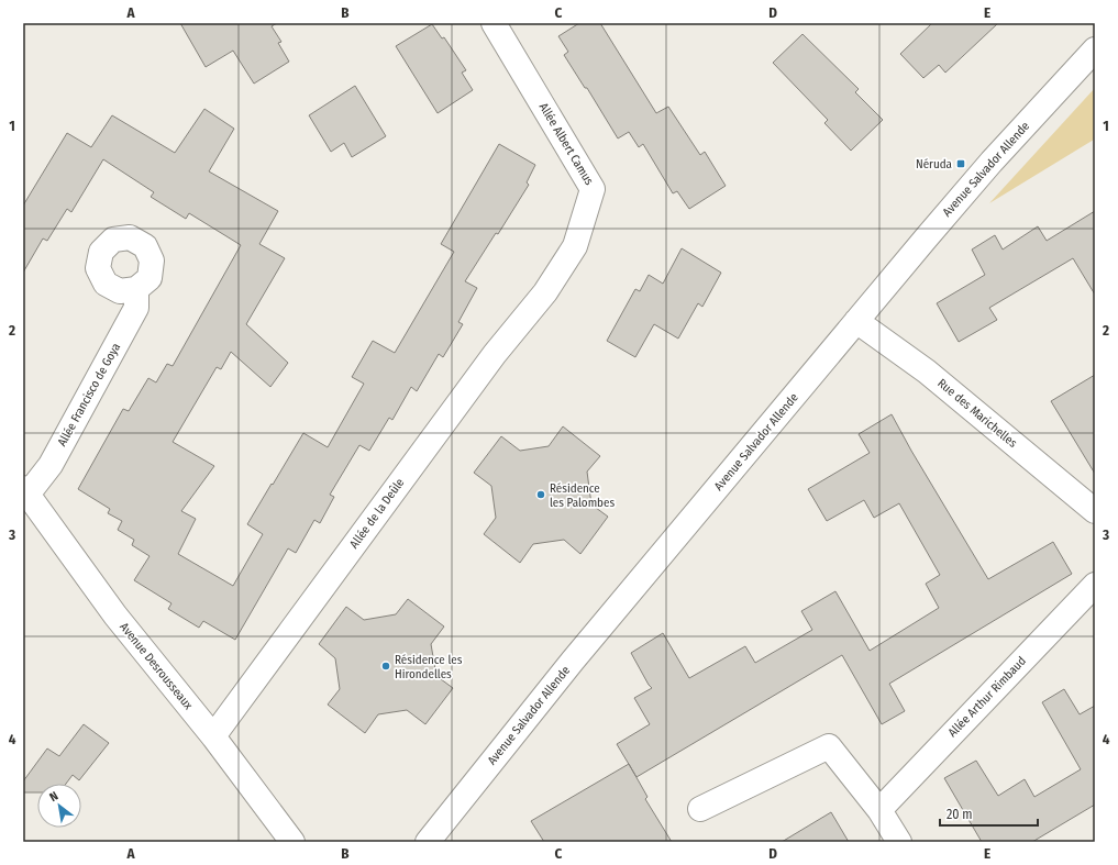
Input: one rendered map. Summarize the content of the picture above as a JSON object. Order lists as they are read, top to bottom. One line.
{"streets":{"street":["Allée Albert Camus","Avenue Salvador Allende","Allée Francisco de Goya","Rue des Marichelles","Allée de la Deûle","Avenue Desrousseaux","Allée Arthur Rimbaud"]},"crossings":[["Allée Albert Camus","Allée de la Deûle"],["Avenue Salvador Allende","Rue des Marichelles"],["Allée Francisco de Goya","Avenue Desrousseaux"],["Allée de la Deûle","Avenue Desrousseaux"]],"places":{"transit":["Néruda"],"other":["Résidence les Palombes","Résidence les Hirondelles"]},"scale_bar":"20 m","north":"top left","grid":{"columns":["A","B","C","D","E"],"rows":["1","2","3","4"]}}
